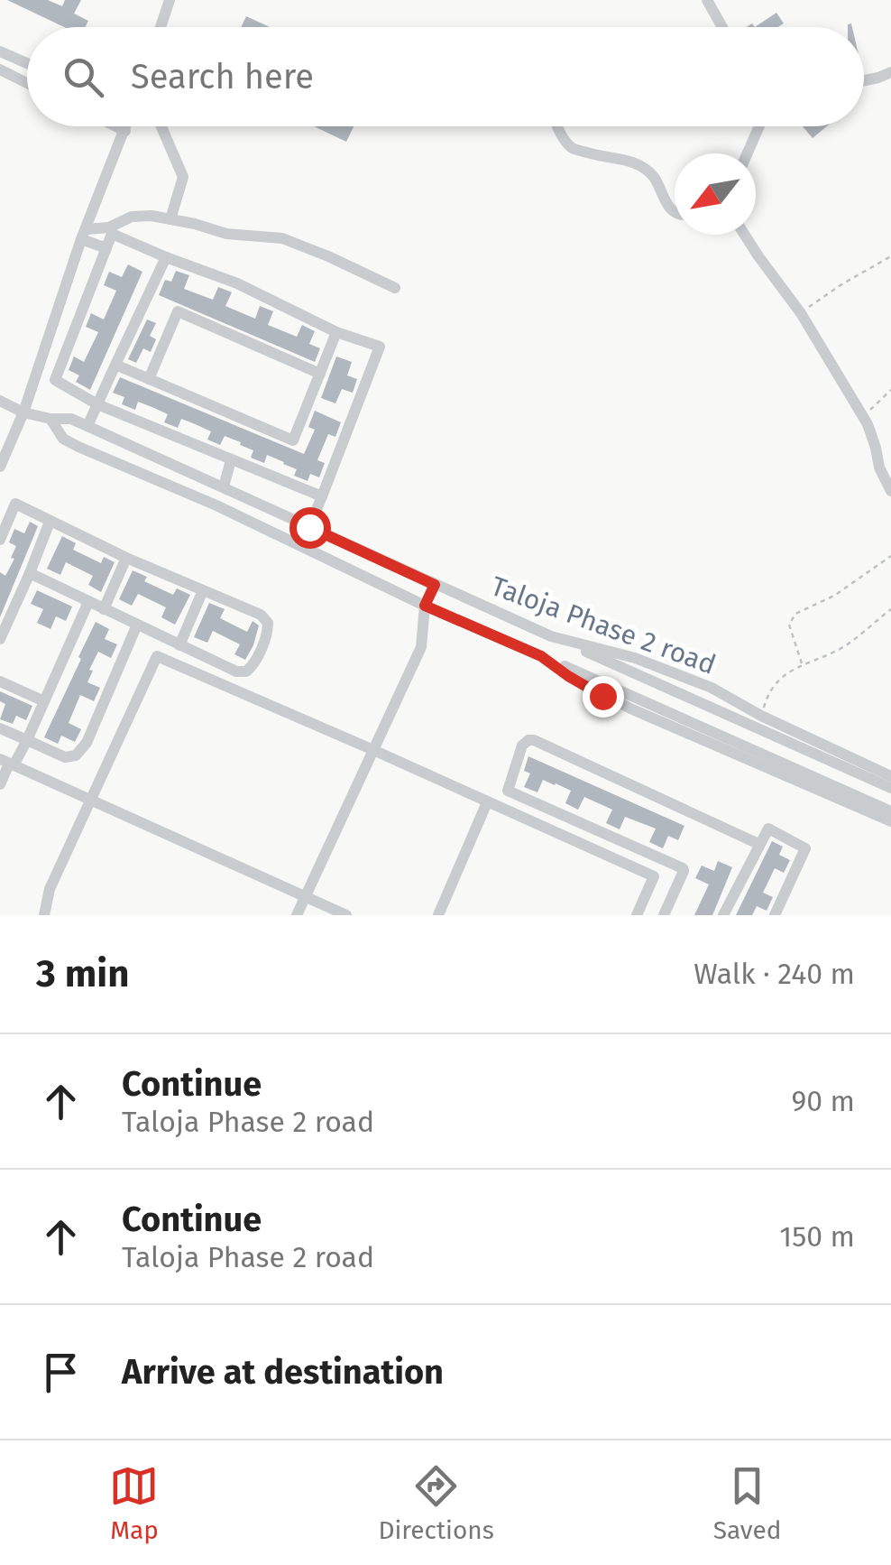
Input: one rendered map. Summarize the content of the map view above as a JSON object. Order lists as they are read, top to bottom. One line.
{"streets":{"street":["Taloja Phase 2 road"]},"north":"bottom left","page":{"search":"Search here","heading":["3 min","Walk · 240 m"],"list":[["Continue","Taloja Phase 2 road","90 m"],["Continue","Taloja Phase 2 road","150 m"],"Arrive at destination"],"nav":["Map","Directions","Saved"]}}
